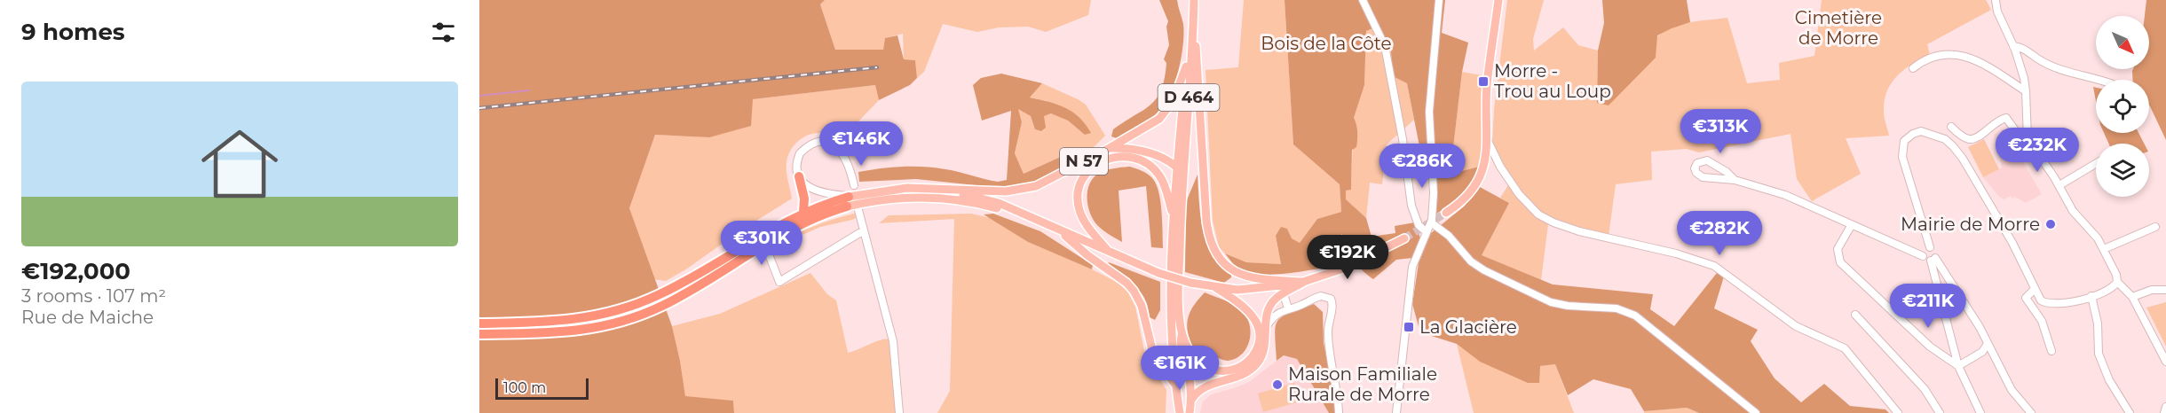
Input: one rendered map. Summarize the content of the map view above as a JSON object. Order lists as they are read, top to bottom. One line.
{"streets":{"highway":["N 57"],"main road":["D 464"]},"crossings":[["D 464","N 57"]],"parks":["Cimetière de Morre","Bois de la Côte"],"places":{"transit":["Morre - Trou au Loup","La Glacière"],"other":["Mairie de Morre","Maison Familiale Rurale de Morre"]},"scale_bar":"100 m","north":"bottom right","page":{"heading":"9 homes","list":[{"name":"€192,000","note":"3 rooms · 107 m² · Rue de Maiche"}],"price":["€313K","€146K","€232K","€286K","€282K","€301K","€192K","€211K","€161K"],"scale":"100 m"}}
